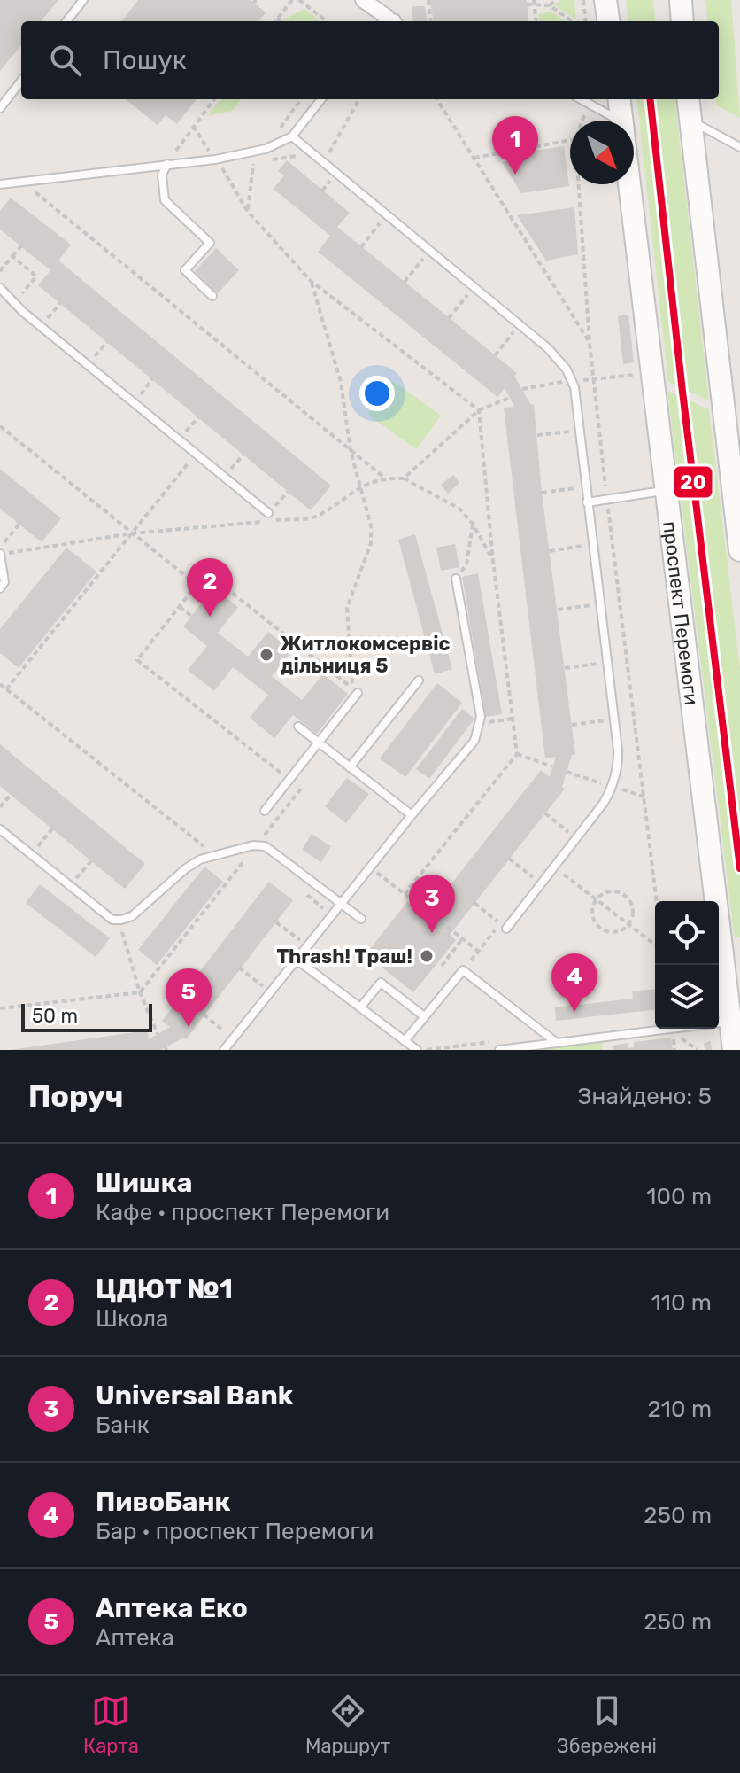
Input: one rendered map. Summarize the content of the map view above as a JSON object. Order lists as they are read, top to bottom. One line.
{"streets":{"main road":["проспект Перемоги"]},"places":["Житлокомсервіс дільниця 5","Thrash! Траш!"],"lines":["transit line 20"],"scale_bar":"50 m","north":"bottom right","page":{"search":"Пошук","pins":["1","2","3","4","5"],"scale":"50 m","heading":["Поруч","Знайдено: 5"],"list":[{"mark":"1","name":"Шишка","note":"Кафе · проспект Перемоги","value":"100 m"},{"mark":"2","name":"ЦДЮТ №1","note":"Школа","value":"110 m"},{"mark":"3","name":"Universal Bank","note":"Банк","value":"210 m"},{"mark":"4","name":"ПивоБанк","note":"Бар · проспект Перемоги","value":"250 m"},{"mark":"5","name":"Аптека Еко","note":"Аптека","value":"250 m"}],"nav":["Карта","Маршрут","Збережені"]}}
